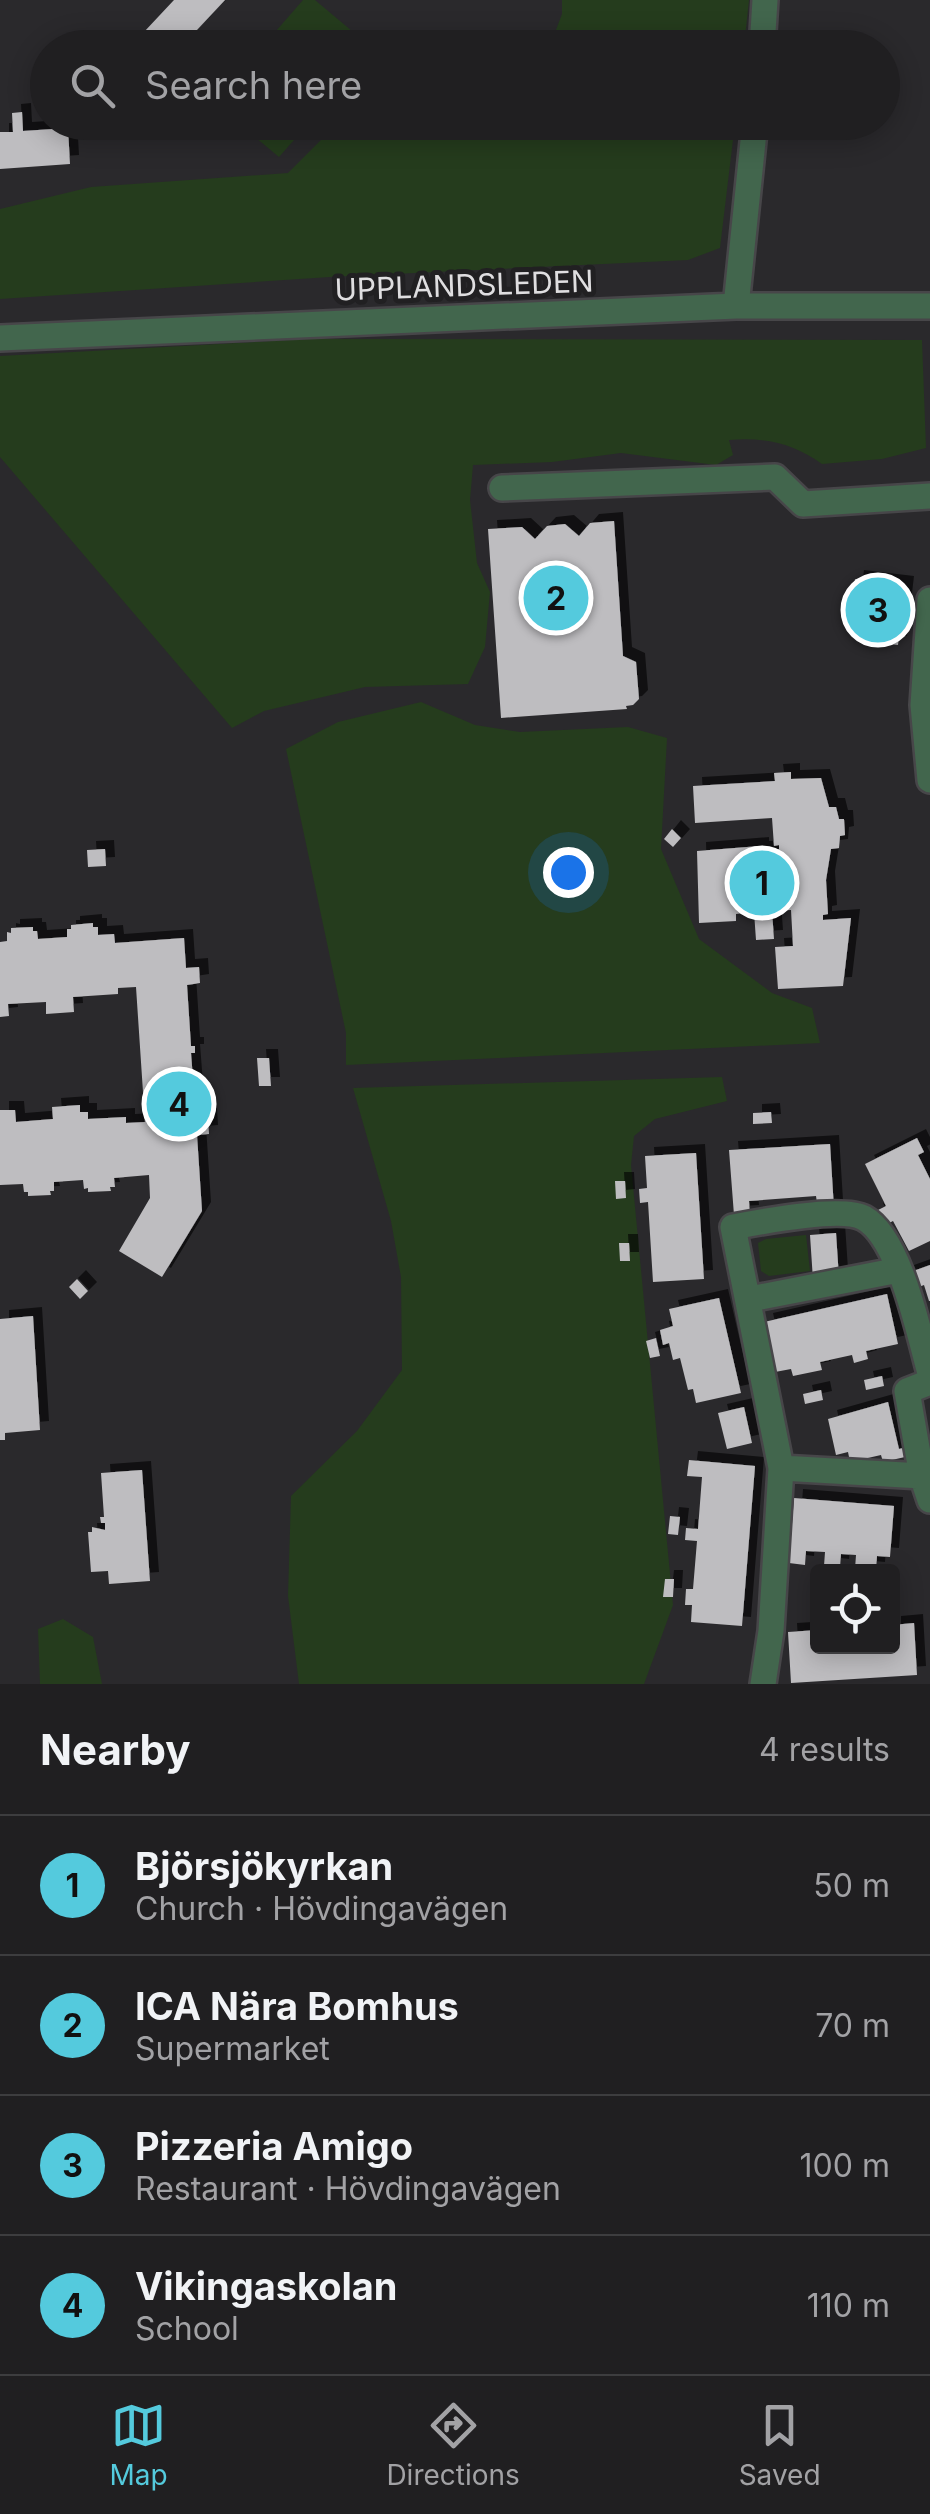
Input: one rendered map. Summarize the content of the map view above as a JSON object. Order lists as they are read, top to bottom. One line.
{"streets":{"street":["UPPLANDSLEDEN"]},"page":{"search":"Search here","pins":["2","3","1","4"],"heading":["Nearby","4 results"],"list":[{"mark":"1","name":"Björsjökyrkan","note":"Church · Hövdingavägen","value":"50 m"},{"mark":"2","name":"ICA Nära Bomhus","note":"Supermarket","value":"70 m"},{"mark":"3","name":"Pizzeria Amigo","note":"Restaurant · Hövdingavägen","value":"100 m"},{"mark":"4","name":"Vikingaskolan","note":"School","value":"110 m"}],"nav":["Map","Directions","Saved"]}}
